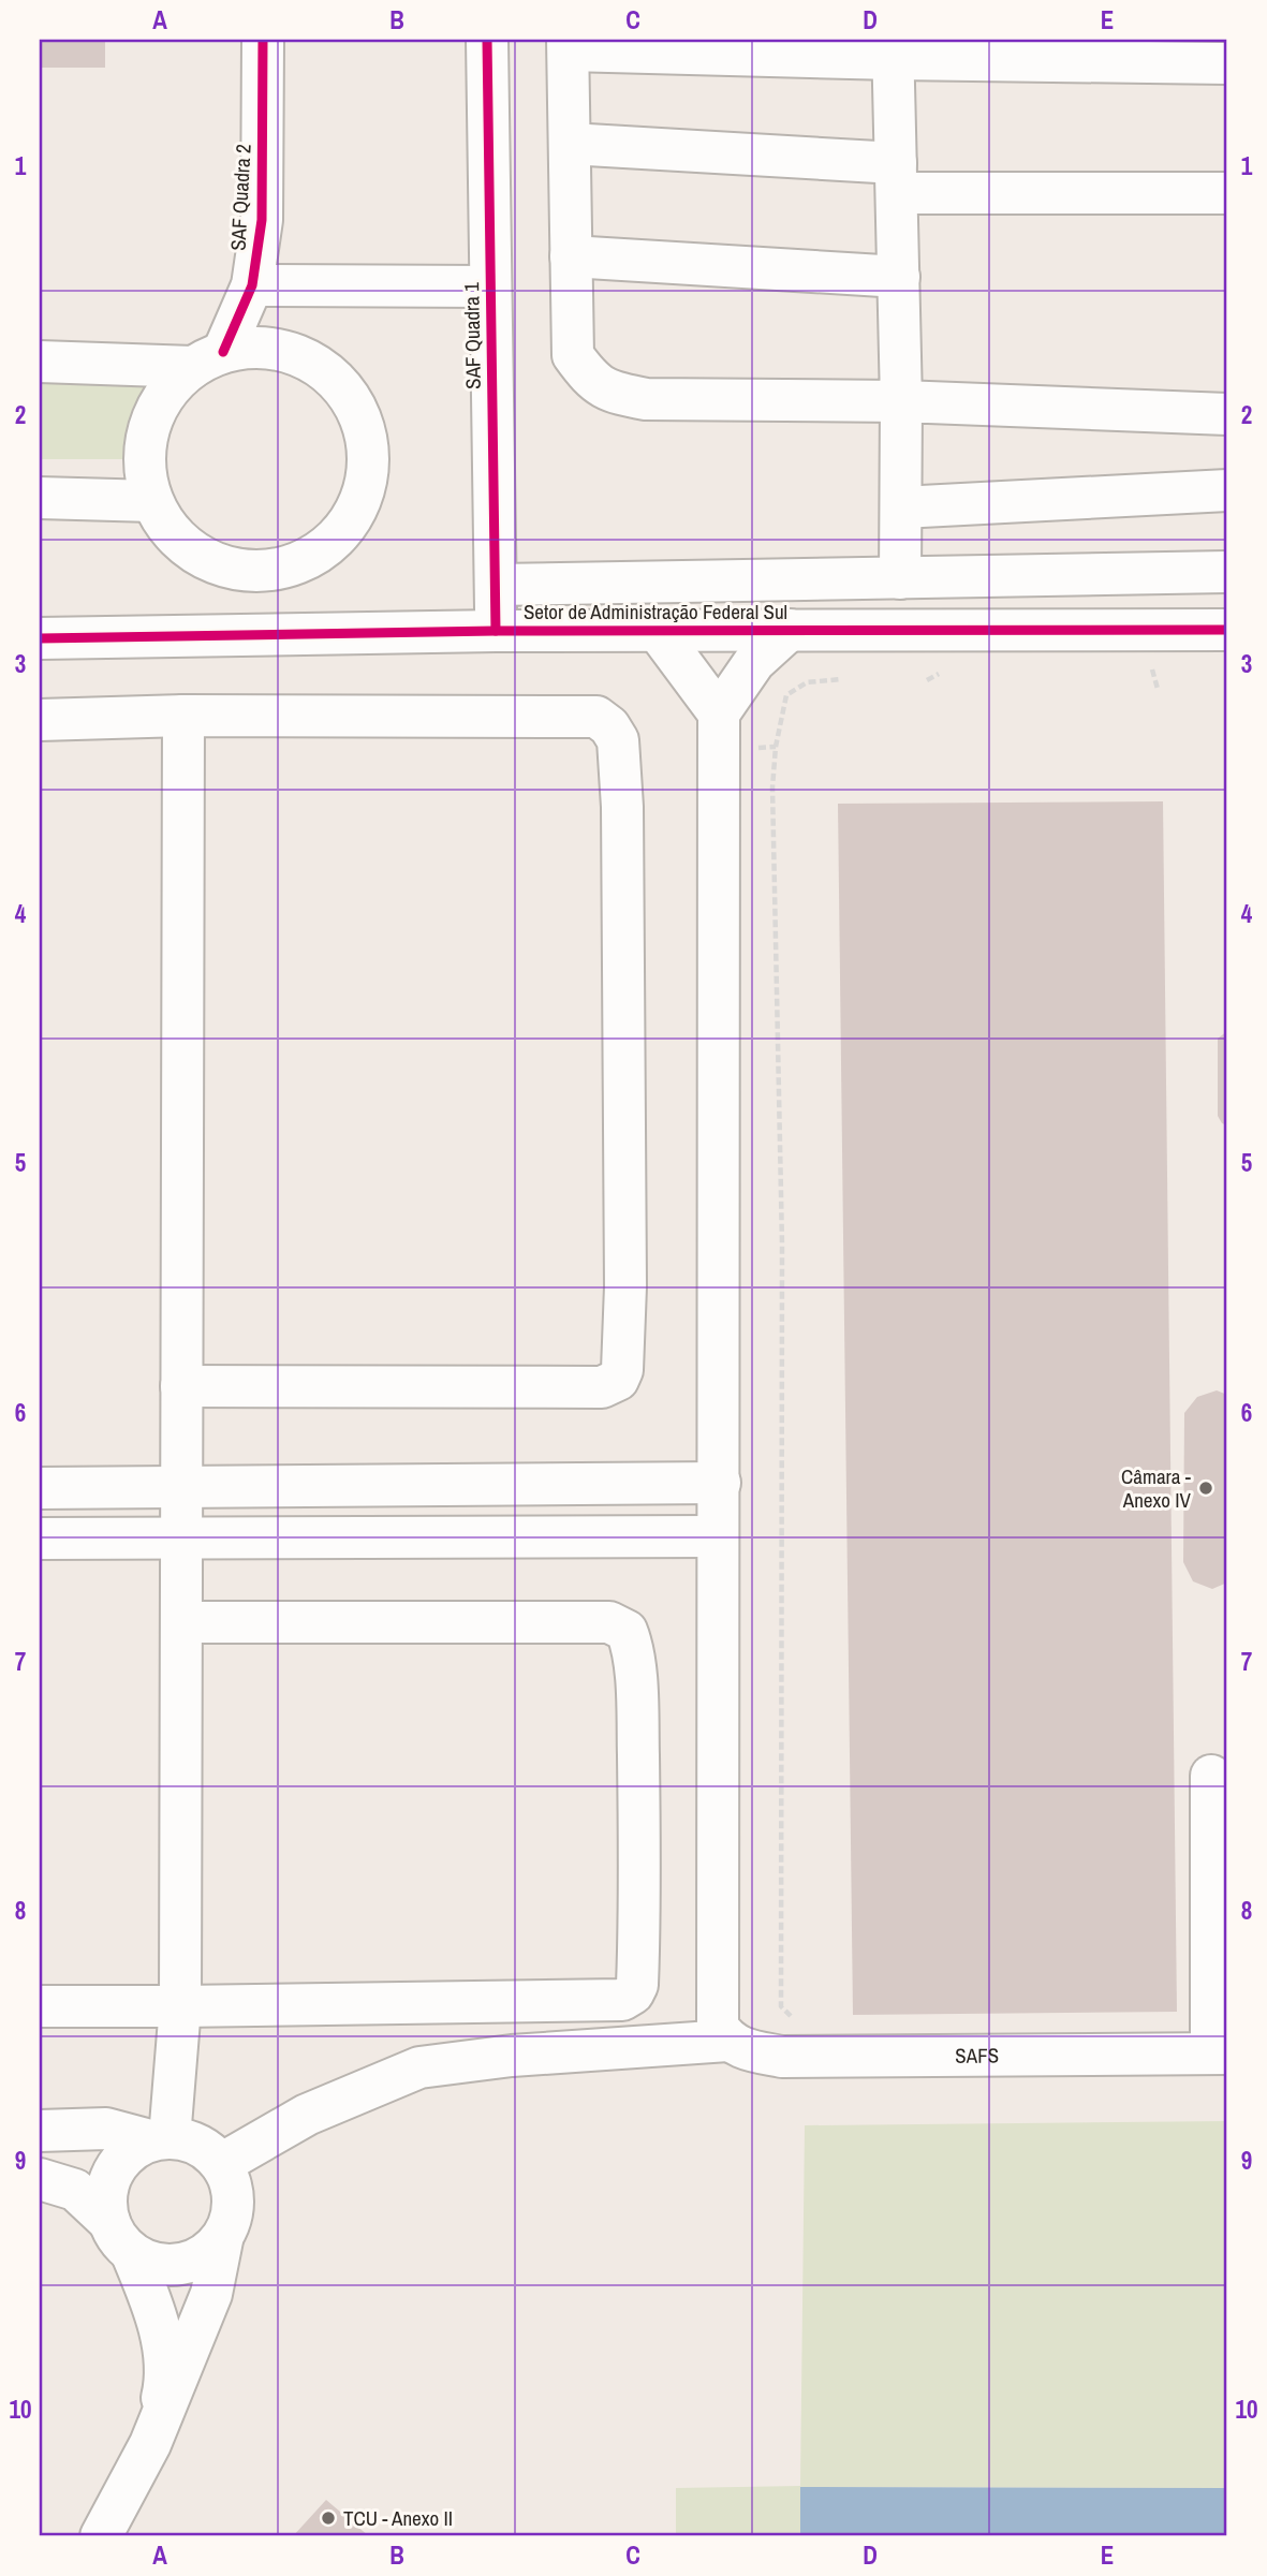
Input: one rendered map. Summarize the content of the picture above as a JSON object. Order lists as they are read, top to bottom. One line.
{"streets":{"street":["SAF Quadra 2","SAF Quadra 1","Setor de Administração Federal Sul","SAFS"]},"crossings":[["SAF Quadra 1","Setor de Administração Federal Sul"]],"places":["Câmara - Anexo IV","TCU - Anexo II"],"grid":{"columns":["A","B","C","D","E"],"rows":["1","2","3","4","5","6","7","8","9","10"]}}
